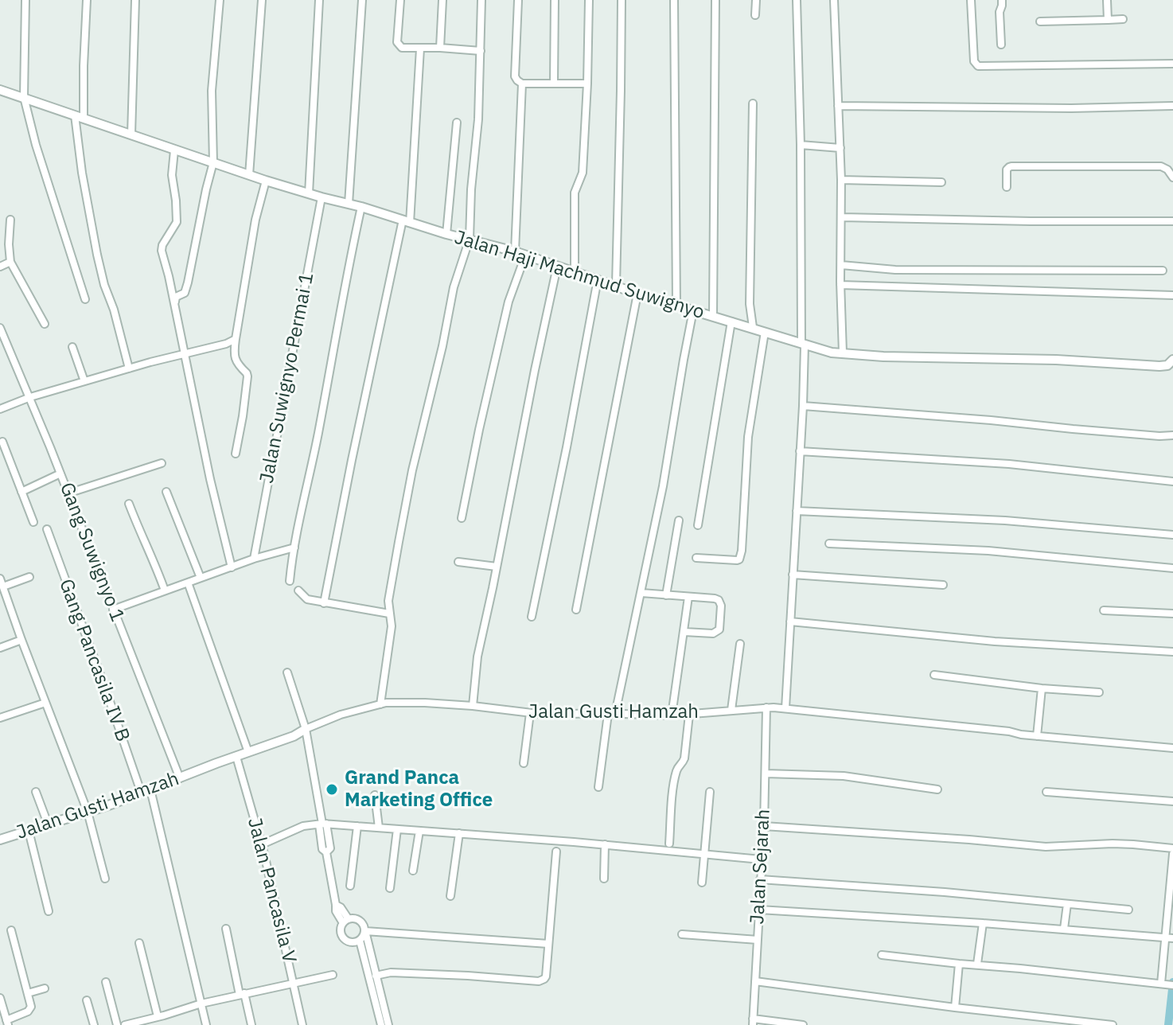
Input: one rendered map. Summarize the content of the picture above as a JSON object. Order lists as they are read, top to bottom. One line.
{"streets":{"street":["Jalan Haji Machmud Suwignyo","Jalan Suwignyo Permai 1","Gang Suwignyo 1","Gang Pancasila IV B","Jalan Gusti Hamzah","Jalan Sejarah","Jalan Pancasila V"]},"crossings":[["Jalan Haji Machmud Suwignyo","Jalan Suwignyo Permai 1"],["Gang Suwignyo 1","Jalan Gusti Hamzah"],["Gang Pancasila IV B","Jalan Gusti Hamzah"],["Jalan Gusti Hamzah","Jalan Sejarah"],["Jalan Gusti Hamzah","Jalan Pancasila V"]],"places":["Grand Panca Marketing Office"]}
